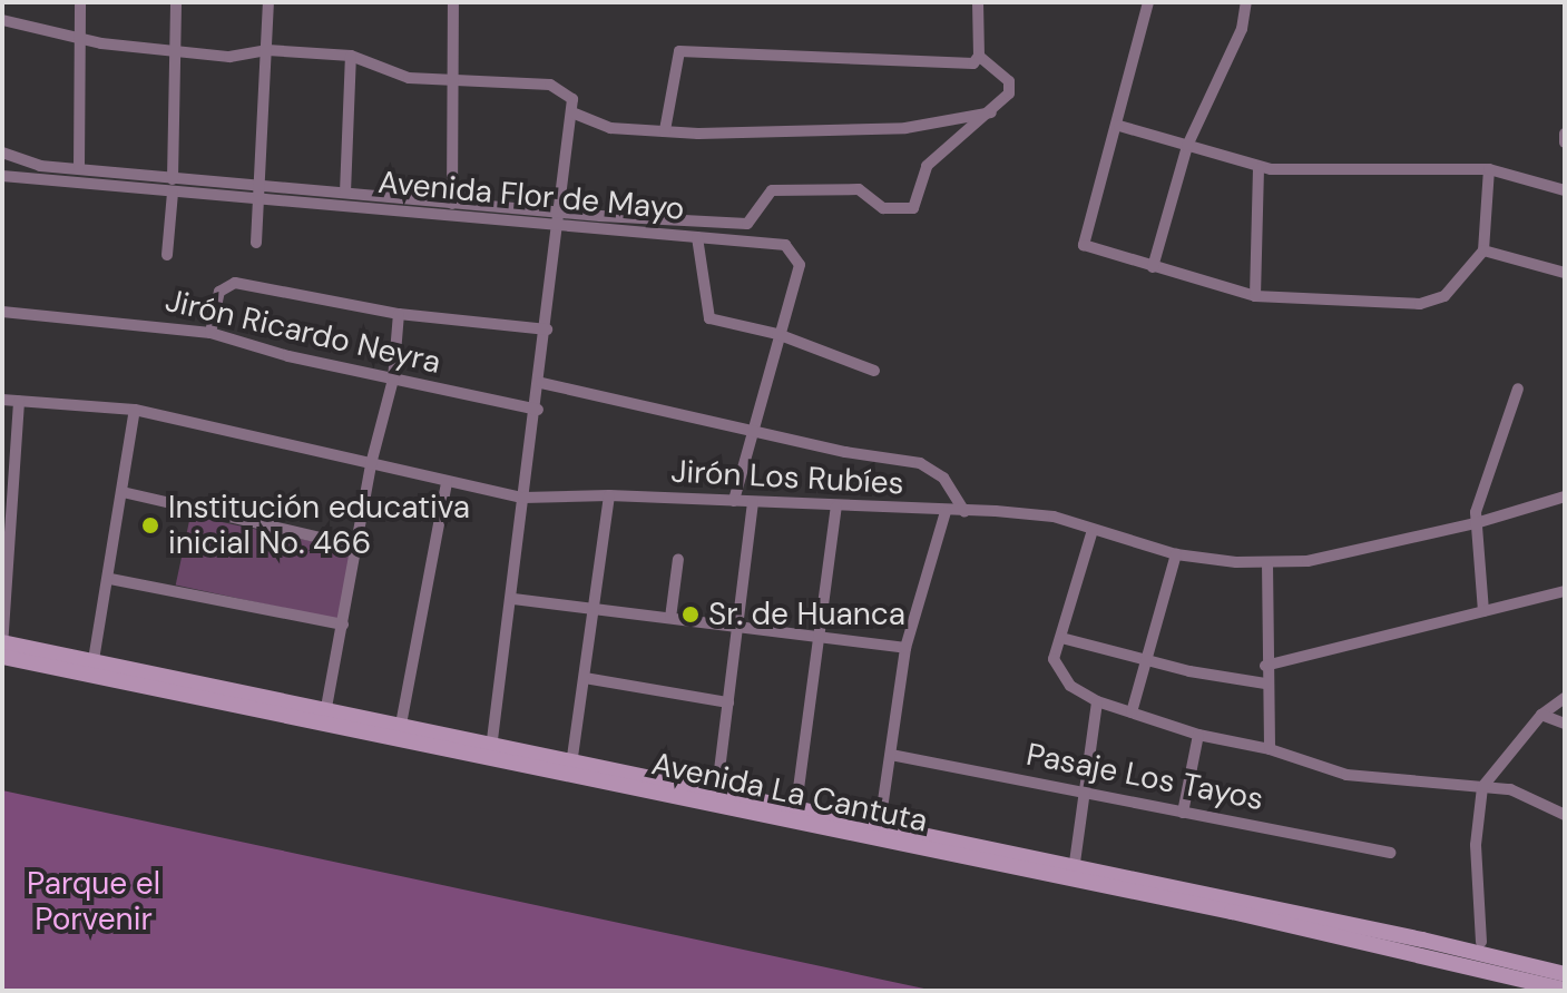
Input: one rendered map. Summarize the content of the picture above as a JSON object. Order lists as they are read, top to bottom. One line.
{"streets":{"main road":["Avenida La Cantuta"],"street":["Avenida Flor de Mayo","Jirón Ricardo Neyra","Jirón Los Rubíes","Pasaje Los Tayos"]},"crossings":[["Avenida Flor de Mayo","Jirón Los Rubíes"]],"parks":["Parque el Porvenir"],"places":["Institución educativa inicial No. 466","Sr. de Huanca"]}
